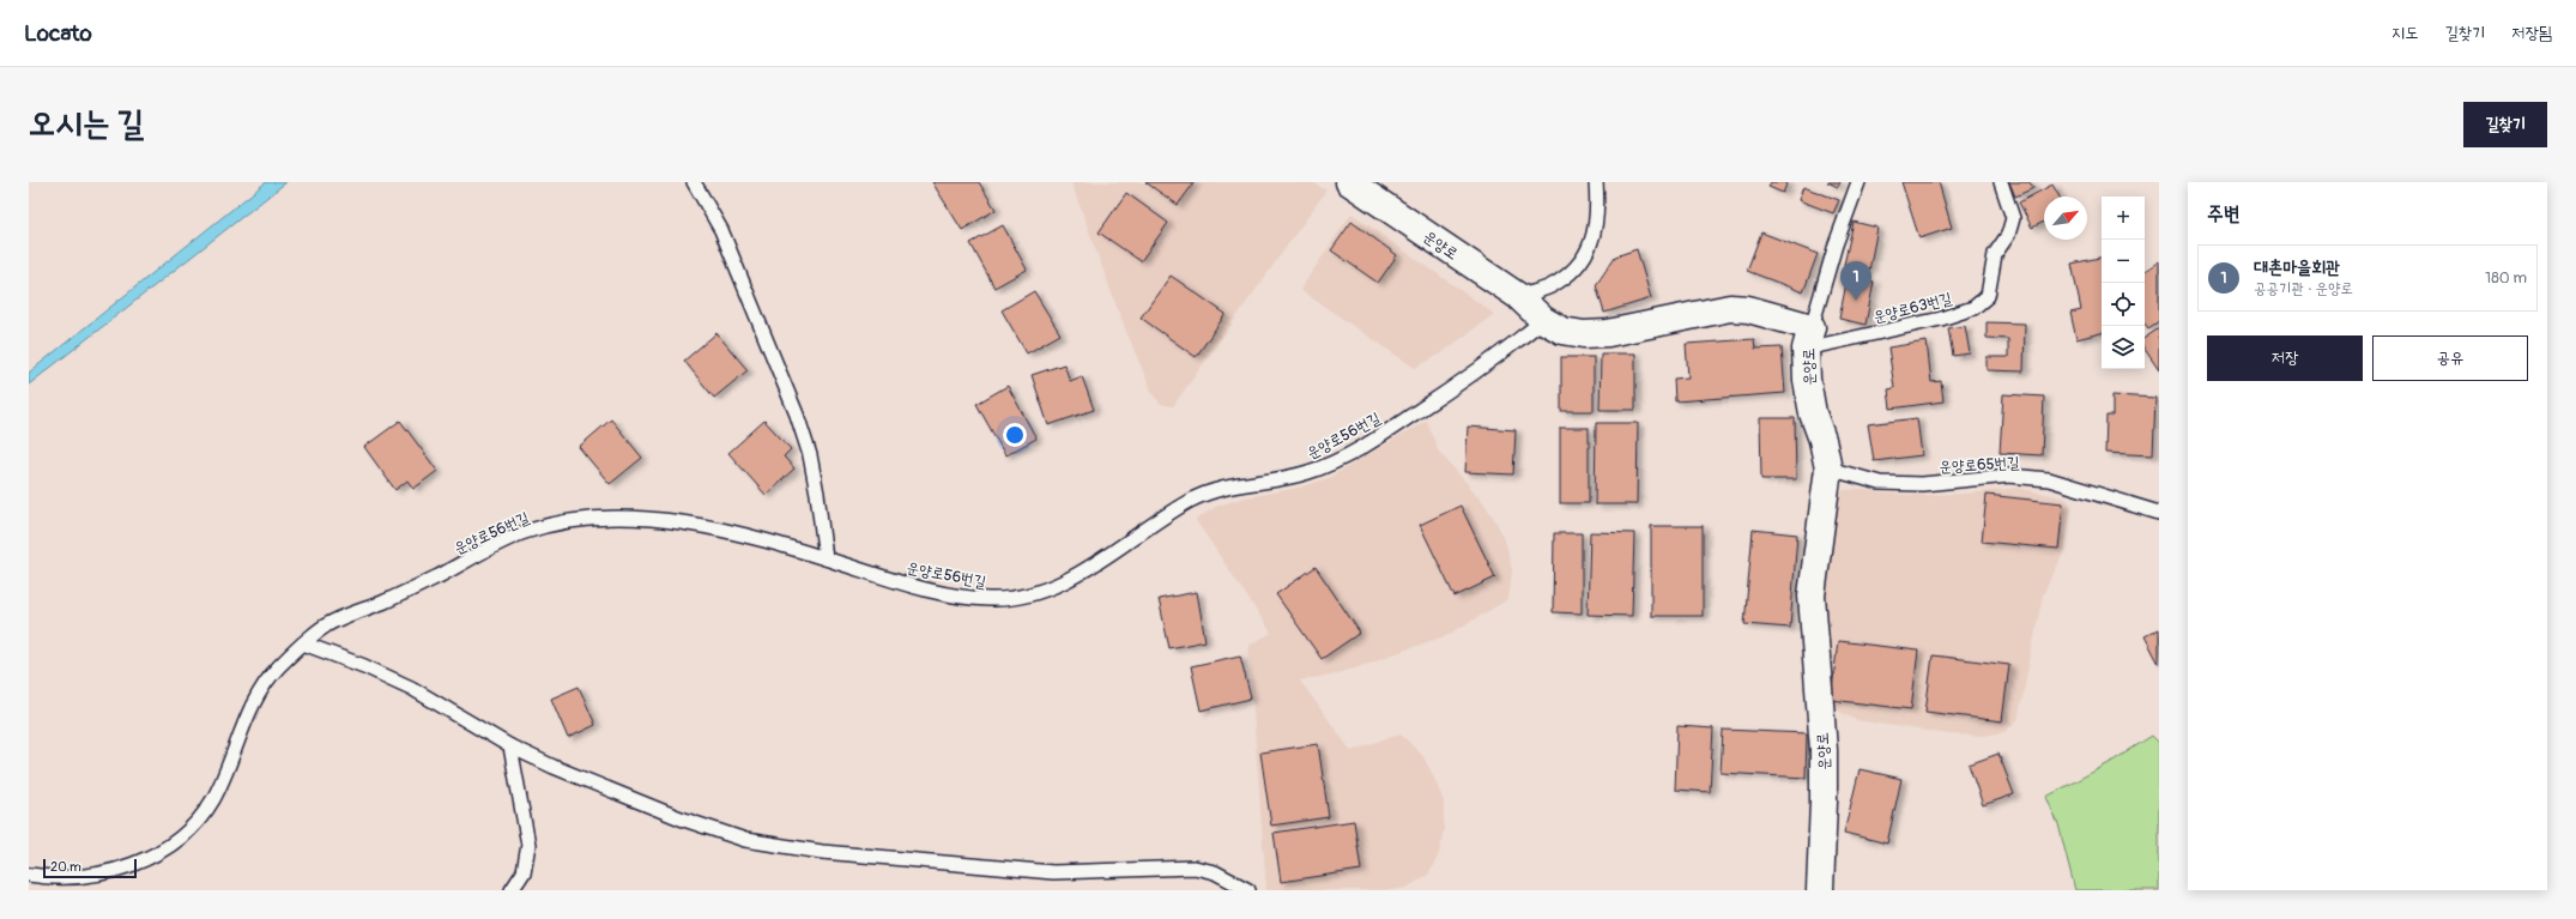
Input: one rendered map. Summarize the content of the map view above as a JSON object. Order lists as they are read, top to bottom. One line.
{"streets":{"street":["운양로"],"lane":["운양로63번길","운양로56번길","운양로65번길"]},"crossings":[["운양로","운양로63번길"],["운양로","운양로56번길"],["운양로","운양로65번길"]],"scale_bar":"20 m","north":"top right","page":{"header":"Locato","nav":["지도","길찾기","저장됨"],"buttons":["길찾기",["저장","공유"]],"title":"오시는 길","heading":"주변","map_buttons":["+","−"],"list":[{"mark":"1","name":"대촌마을회관","note":"공공기관 · 운양로","value":"180 m"}],"pins":"1","scale":"20 m"}}
